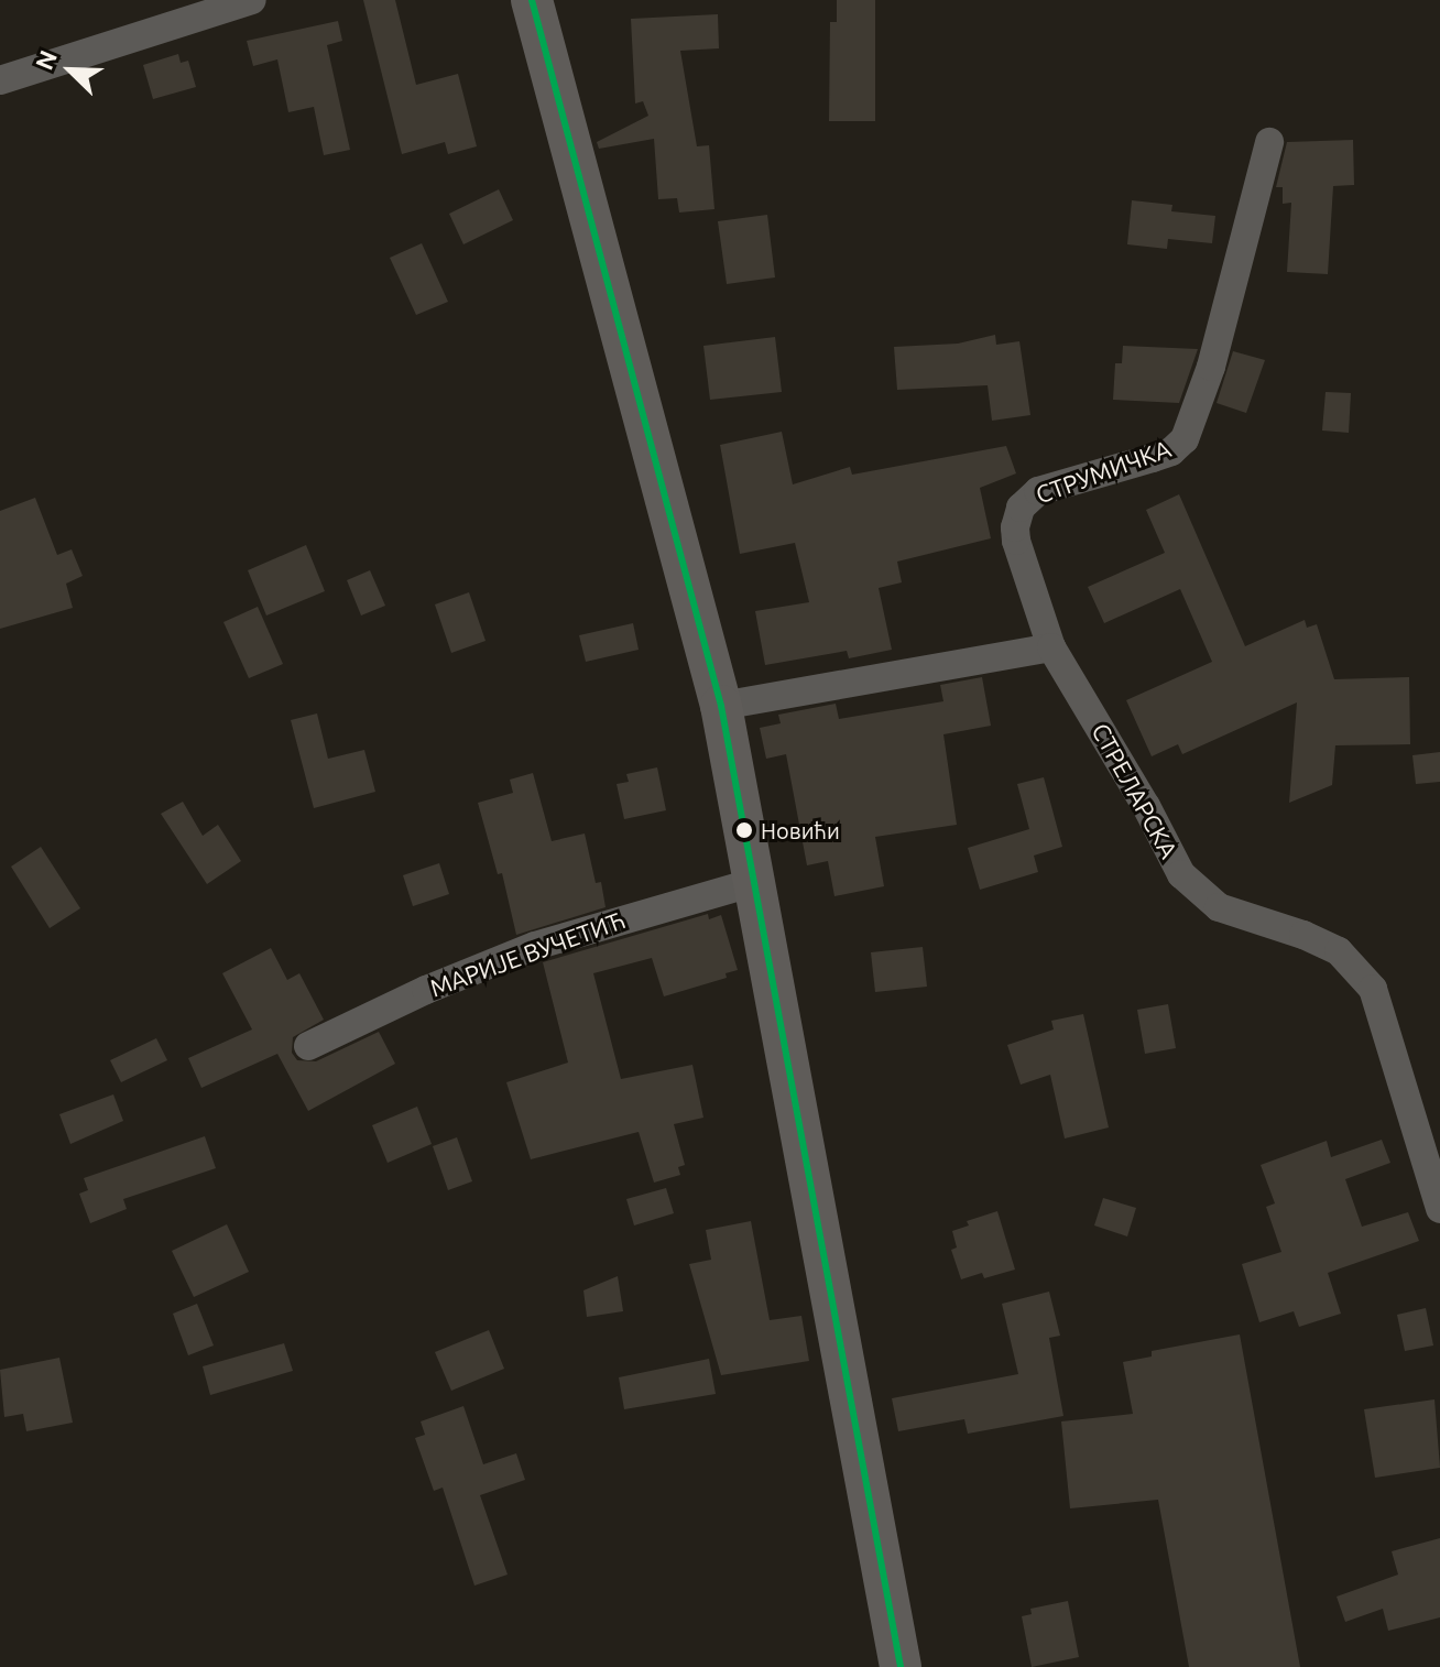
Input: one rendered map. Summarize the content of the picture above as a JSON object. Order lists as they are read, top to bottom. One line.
{"streets":{"street":["СТРУМИЧКА","СТРЕЛАРСКА","МАРИЈЕ ВУЧЕТИЋ"]},"crossings":[["СТРУМИЧКА","СТРЕЛАРСКА"]],"places":["Новићи"],"north":"top left"}
